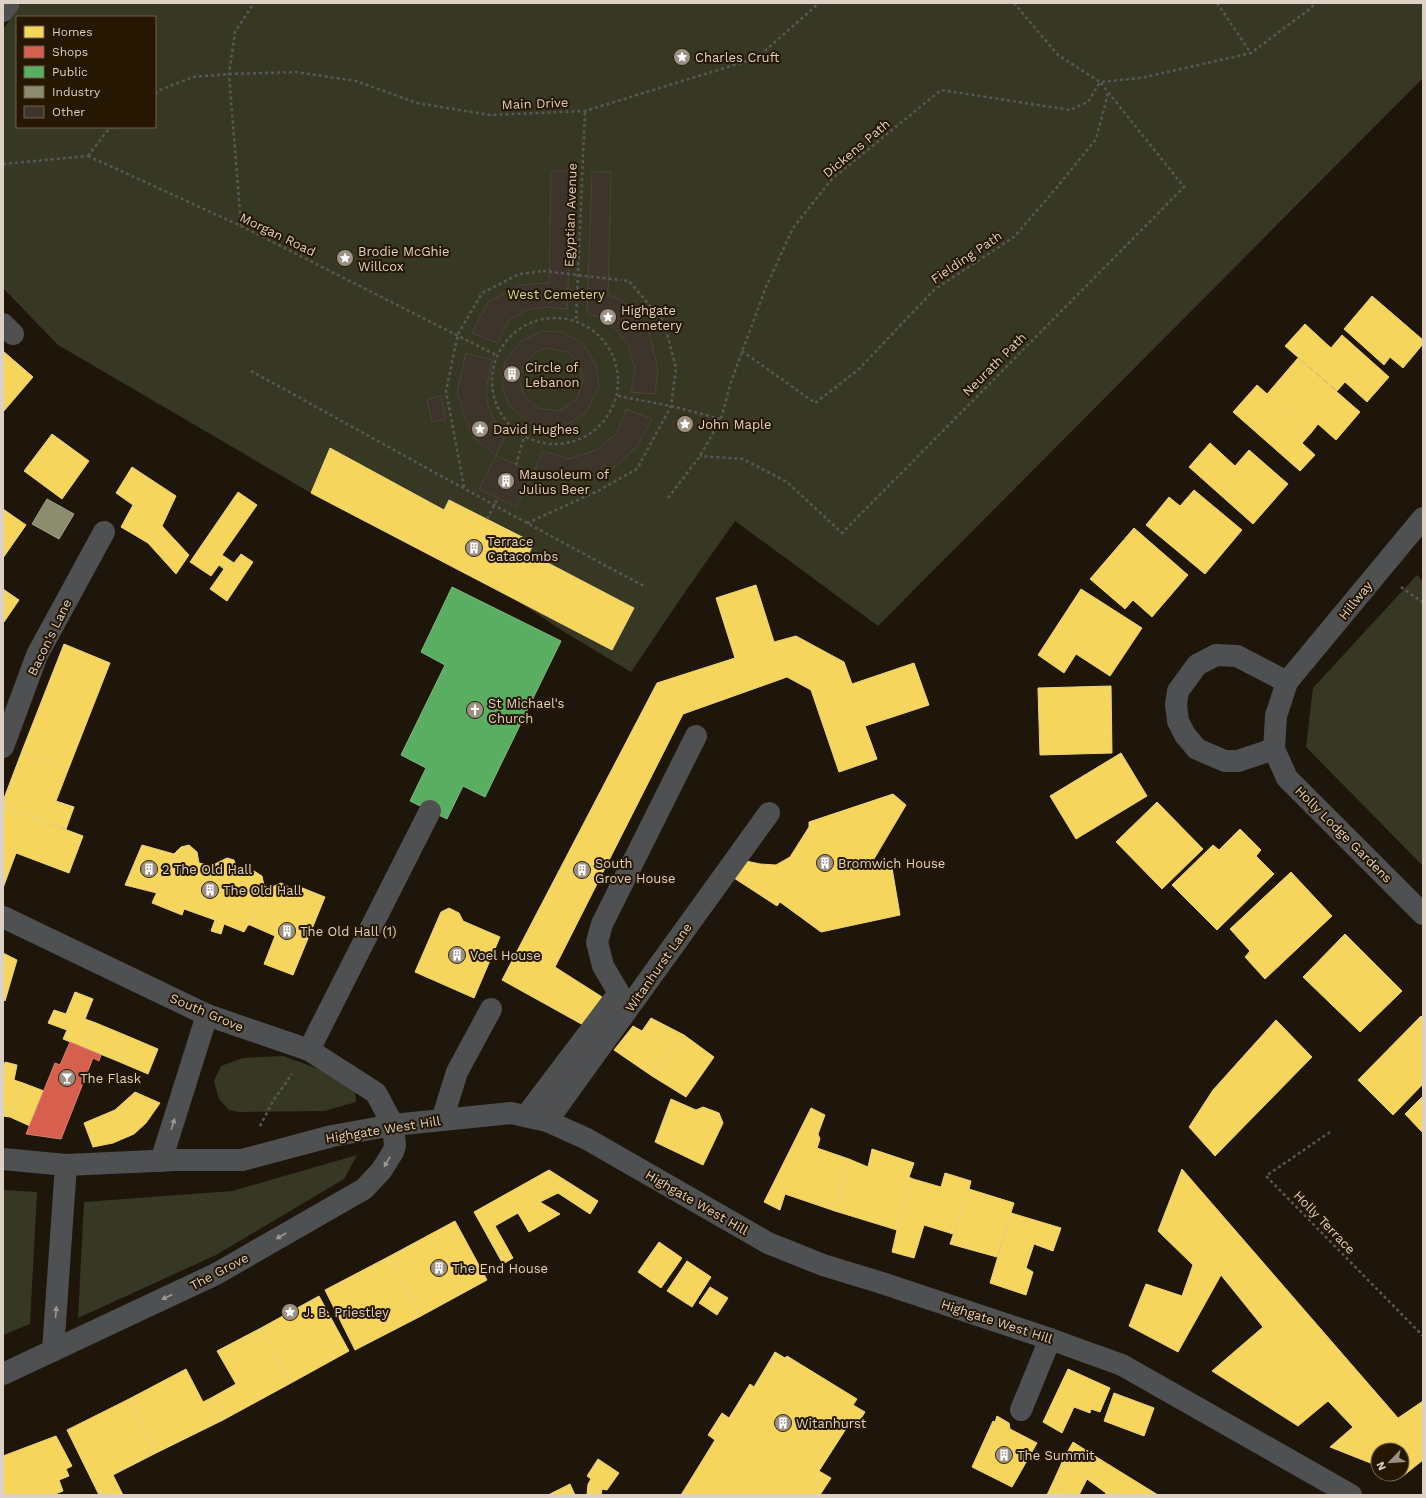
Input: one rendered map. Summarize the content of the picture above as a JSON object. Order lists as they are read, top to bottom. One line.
{"streets":{"street":["Hillway","Bacon's Lane","Holly Lodge Gardens","Witanhurst Lane","South Grove","Highgate West Hill","The Grove"],"path":["Main Drive","Dickens Path","Egyptian Avenue","Morgan Road","Fielding Path","Neurath Path","Holly Terrace"]},"crossings":[["Main Drive","Egyptian Avenue"],["Dickens Path","Fielding Path"],["Dickens Path","Neurath Path"],["Egyptian Avenue","Morgan Road"],["Fielding Path","Neurath Path"],["Hillway","Holly Lodge Gardens"],["Witanhurst Lane","Highgate West Hill"],["South Grove","Highgate West Hill"],["South Grove","The Grove"],["Highgate West Hill","The Grove"]],"one_way":["The Grove"],"parks":["West Cemetery"],"places":{"place":["Charles Cruft","Brodie McGhie Willcox","Highgate Cemetery","John Maple","David Hughes","J. B. Priestley"],"building":["Circle of Lebanon","Mausoleum of Julius Beer","Terrace Catacombs","Bromwich House","2 The Old Hall","South Grove House","The Old Hall","The Old Hall (1)","Voel House","The End House","Witanhurst","The Summit"],"church":["St Michael's Church"],"bar":["The Flask"]},"legend":["Homes","Shops","Public","Industry","Other"],"north":"bottom left"}
